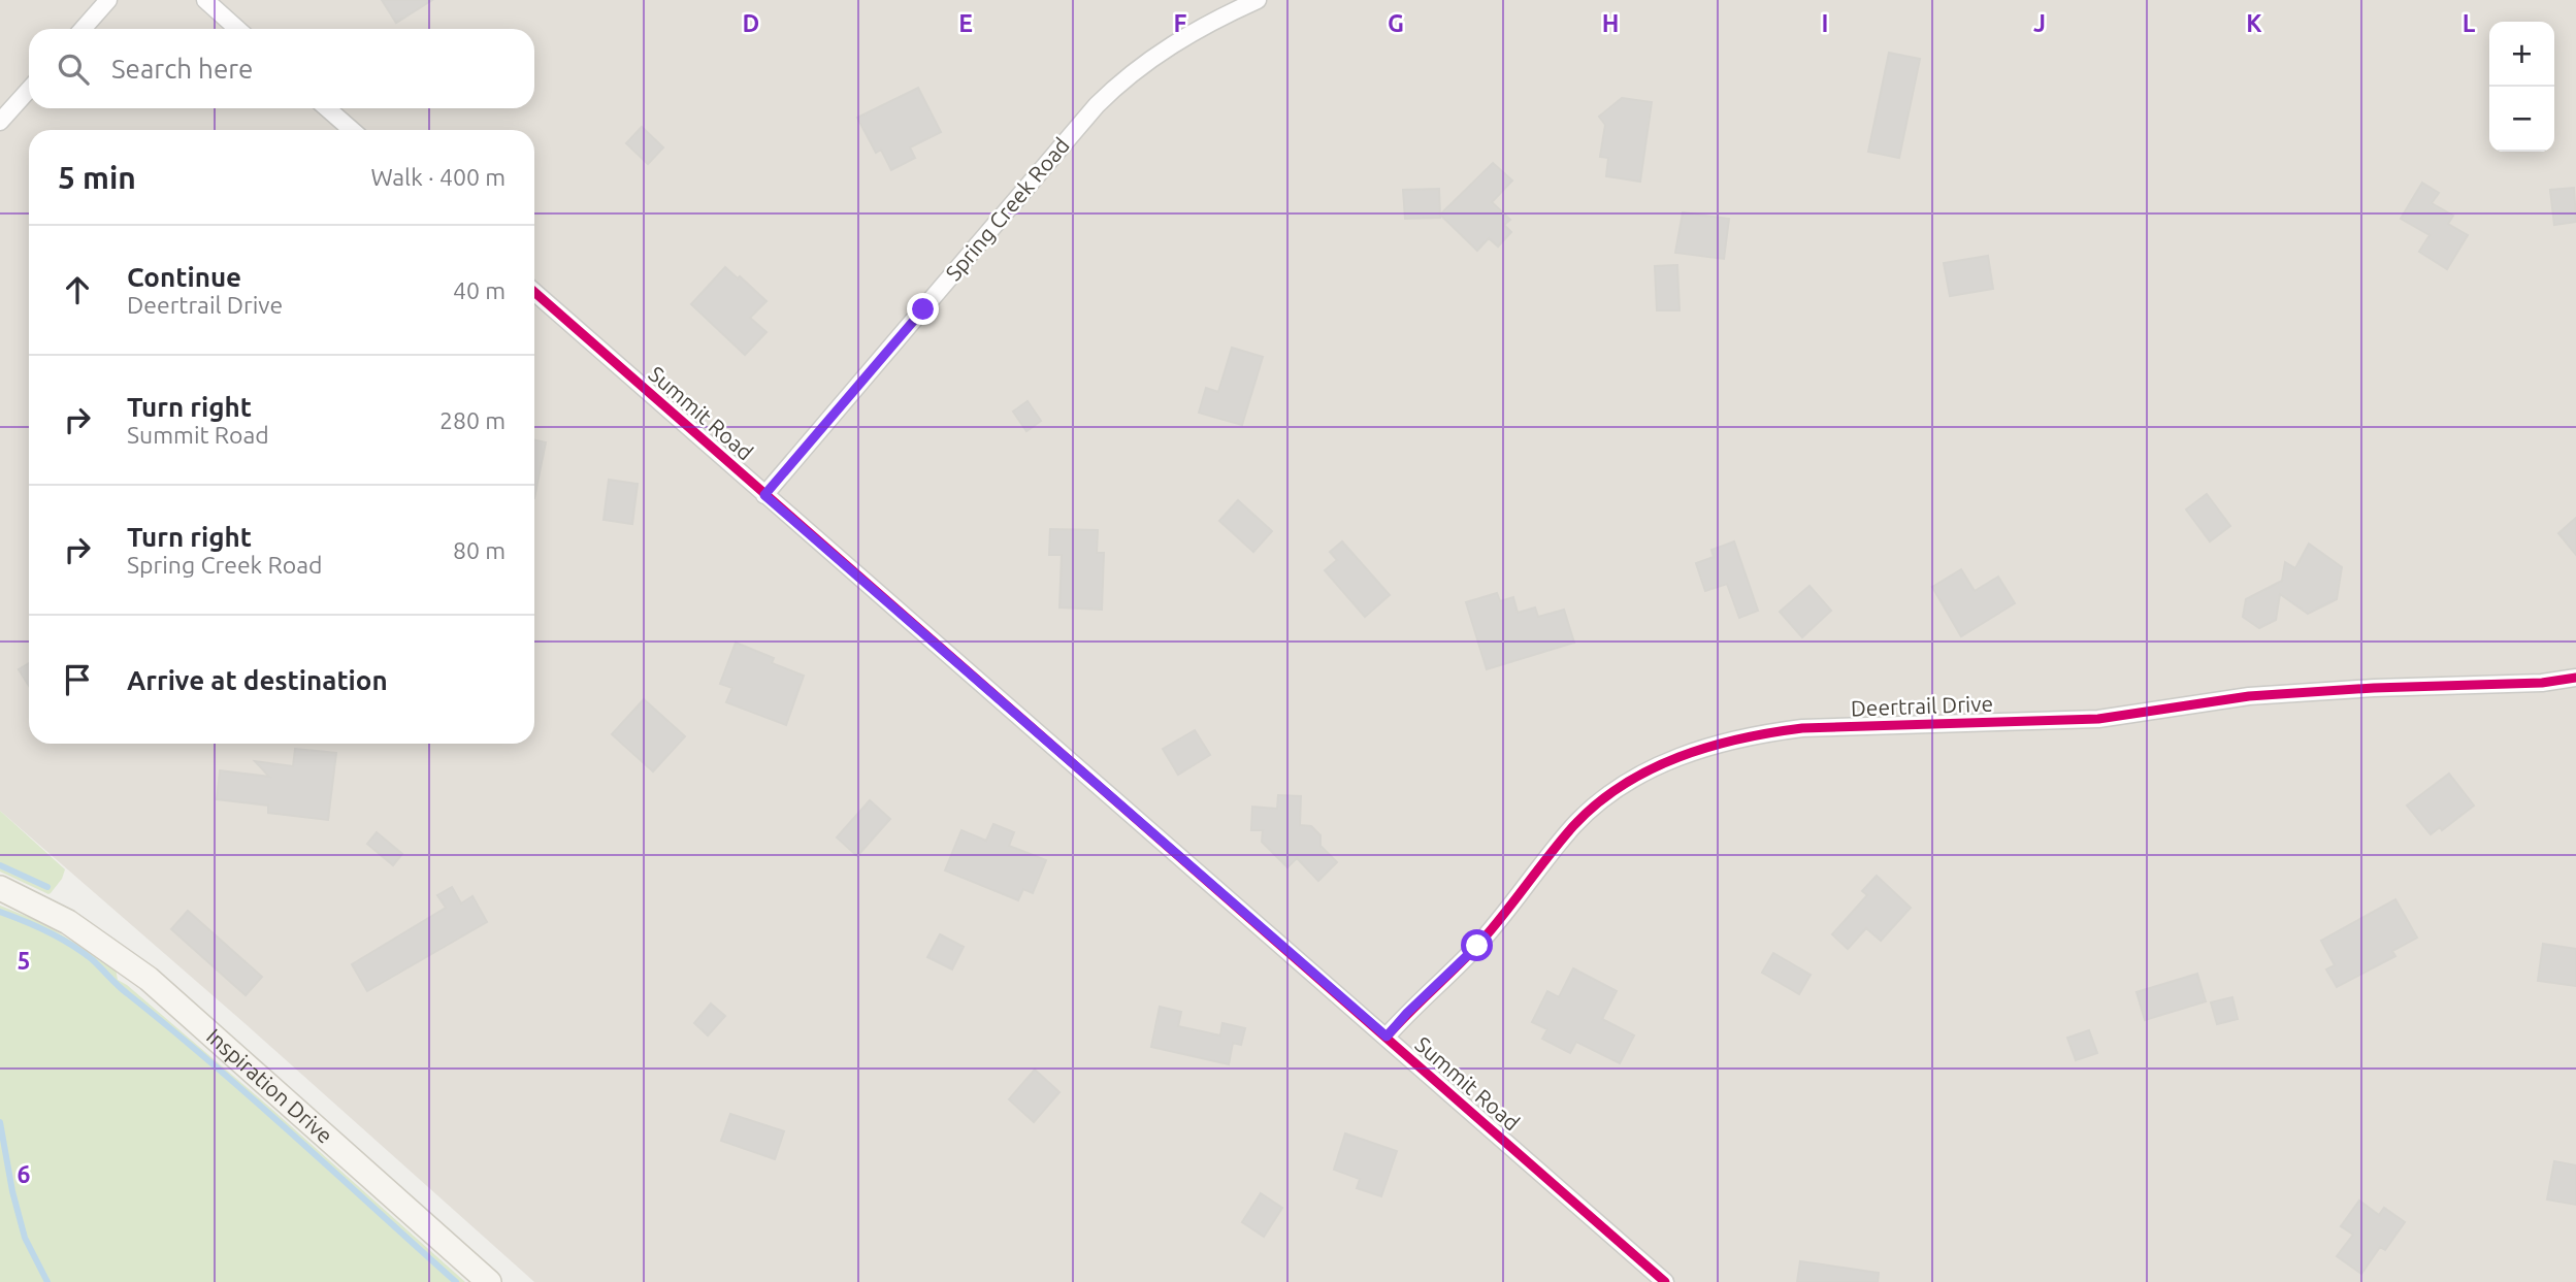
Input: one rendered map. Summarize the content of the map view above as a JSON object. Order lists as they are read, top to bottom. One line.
{"streets":{"main road":["Inspiration Drive"],"street":["Spring Creek Road","Summit Road","Deertrail Drive"]},"crossings":[["Spring Creek Road","Summit Road"],["Summit Road","Deertrail Drive"]],"page":{"map_buttons":["+","−"],"search":"Search here","heading":["5 min","Walk · 400 m"],"list":[["Continue","Deertrail Drive","40 m"],["Turn right","Summit Road","280 m"],["Turn right","Spring Creek Road","80 m"],"Arrive at destination"]},"grid":{"columns":["D","E","F","G","H","I","J","K","L"],"rows":["5","6"]}}
